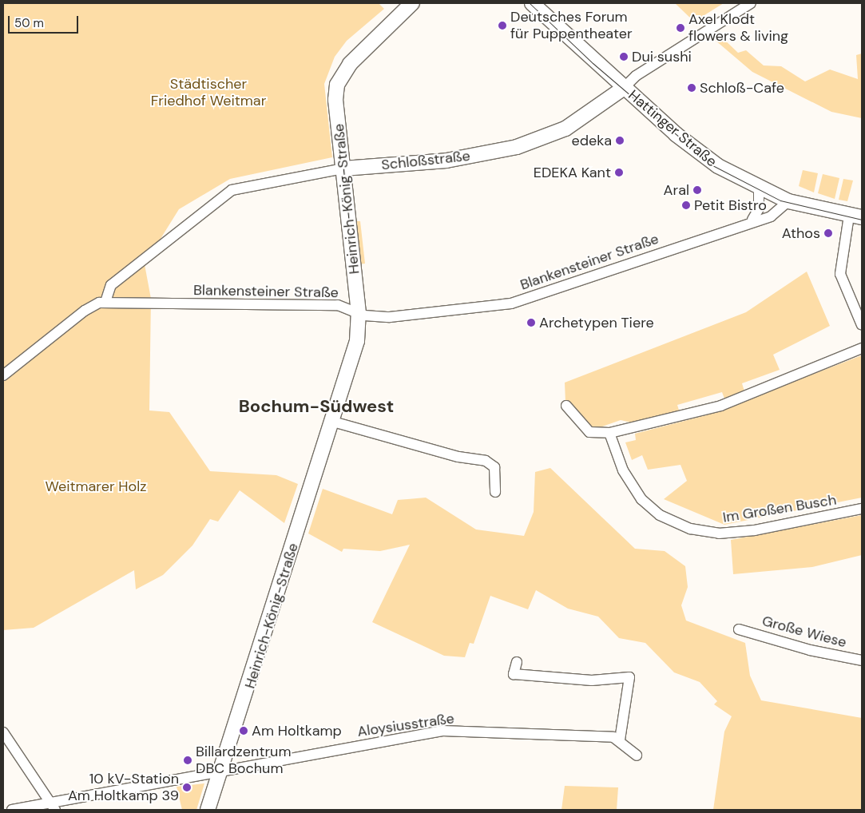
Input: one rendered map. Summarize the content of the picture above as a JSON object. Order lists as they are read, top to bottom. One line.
{"streets":{"main road":["Hattinger Straße","Schloßstraße","Heinrich-König-Straße"],"street":["Blankensteiner Straße","Im Großen Busch","Große Wiese","Aloysiusstraße"]},"crossings":[["Hattinger Straße","Schloßstraße"],["Hattinger Straße","Blankensteiner Straße"],["Schloßstraße","Heinrich-König-Straße"],["Schloßstraße","Blankensteiner Straße"],["Heinrich-König-Straße","Blankensteiner Straße"],["Heinrich-König-Straße","Aloysiusstraße"]],"districts":["Bochum-Südwest"],"parks":["Städtischer Friedhof Weitmar","Weitmarer Holz"],"places":["Deutsches Forum für Puppentheater","Axel Klodt flowers & living","Dui sushi","Schloß-Cafe","edeka","EDEKA Kant","Aral","Petit Bistro","Athos","Archetypen Tiere","Am Holtkamp","Billardzentrum DBC Bochum","10 kV-Station Am Holtkamp 39"],"scale_bar":"50 m"}
